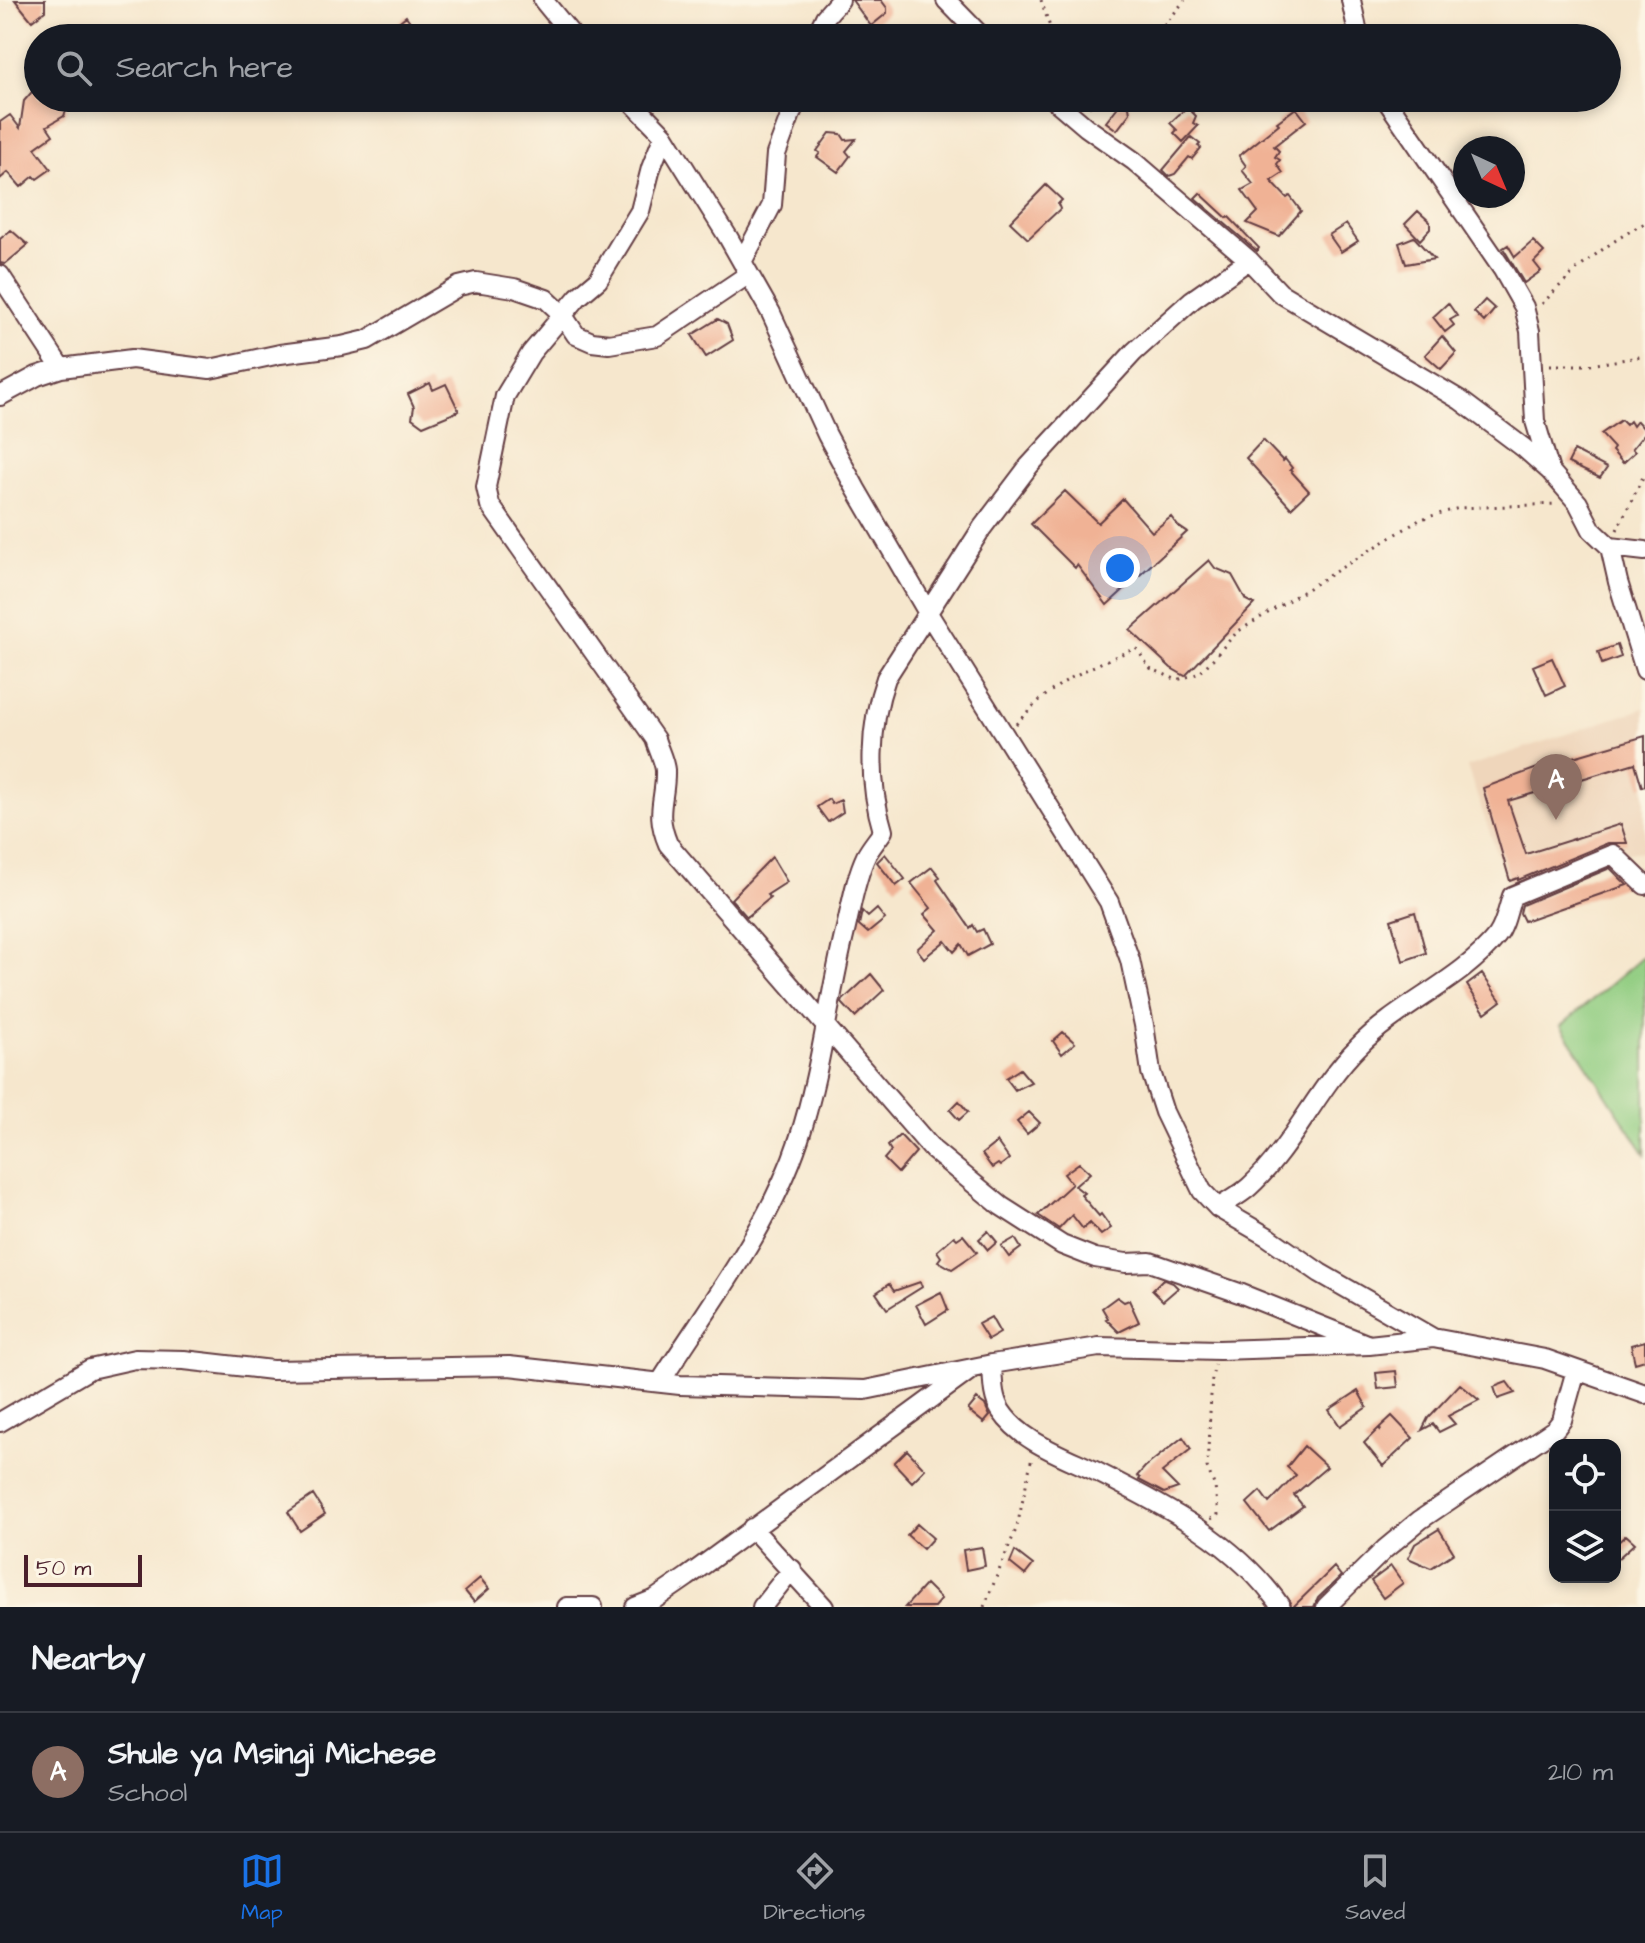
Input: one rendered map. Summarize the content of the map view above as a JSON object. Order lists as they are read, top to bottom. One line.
{"scale_bar":"50 m","north":"bottom right","page":{"search":"Search here","pins":"A","scale":"50 m","heading":"Nearby","list":[{"mark":"A","name":"Shule ya Msingi Michese","note":"School","value":"210 m"}],"nav":["Map","Directions","Saved"]}}
